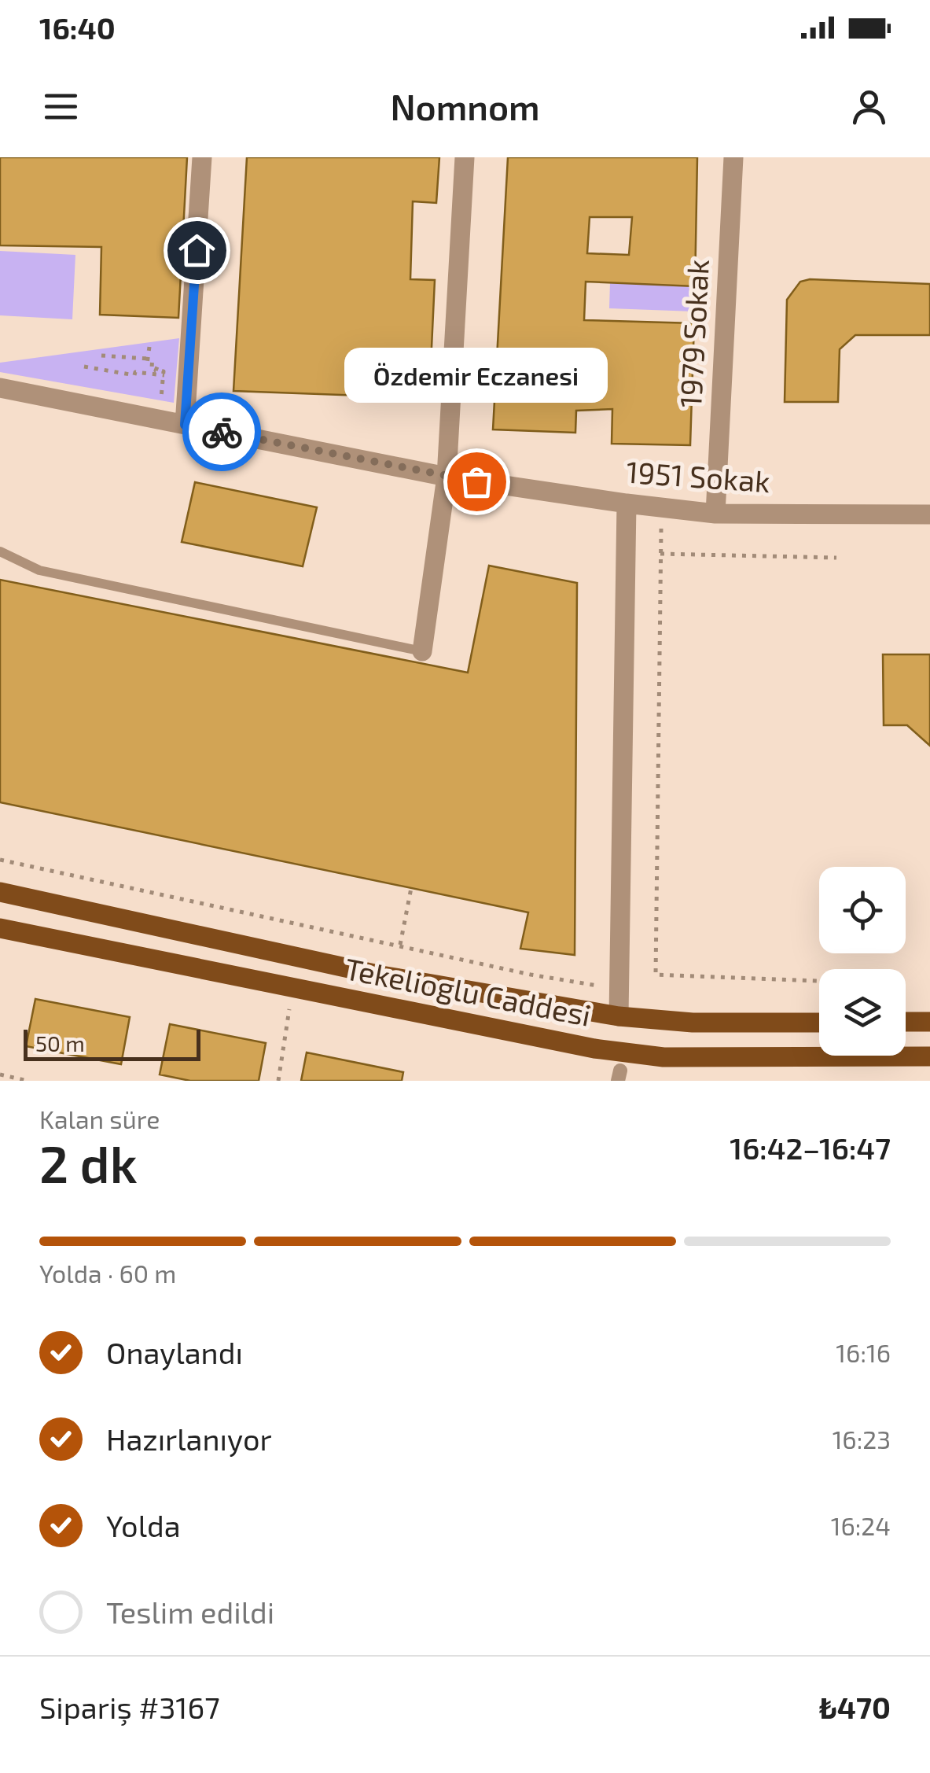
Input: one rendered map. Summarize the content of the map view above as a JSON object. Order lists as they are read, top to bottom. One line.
{"streets":{"main road":["Tekelioglu Caddesi"],"street":["1979 Sokak","1951 Sokak"]},"crossings":[["1979 Sokak","1951 Sokak"]],"places":["Özdemir Eczanesi"],"scale_bar":"50 m","page":{"status":"16:40","header":"Nomnom","bubble":"Özdemir Eczanesi","scale":"50 m","heading":["2 dk","Kalan süre","16:42–16:47"],"panel":["Sipariş #3167","₺470"],"bar":"Yolda · 60 m","list":[["Onaylandı","16:16"],["Hazırlanıyor","16:23"],["Yolda","16:24"],"Teslim edildi"]}}
